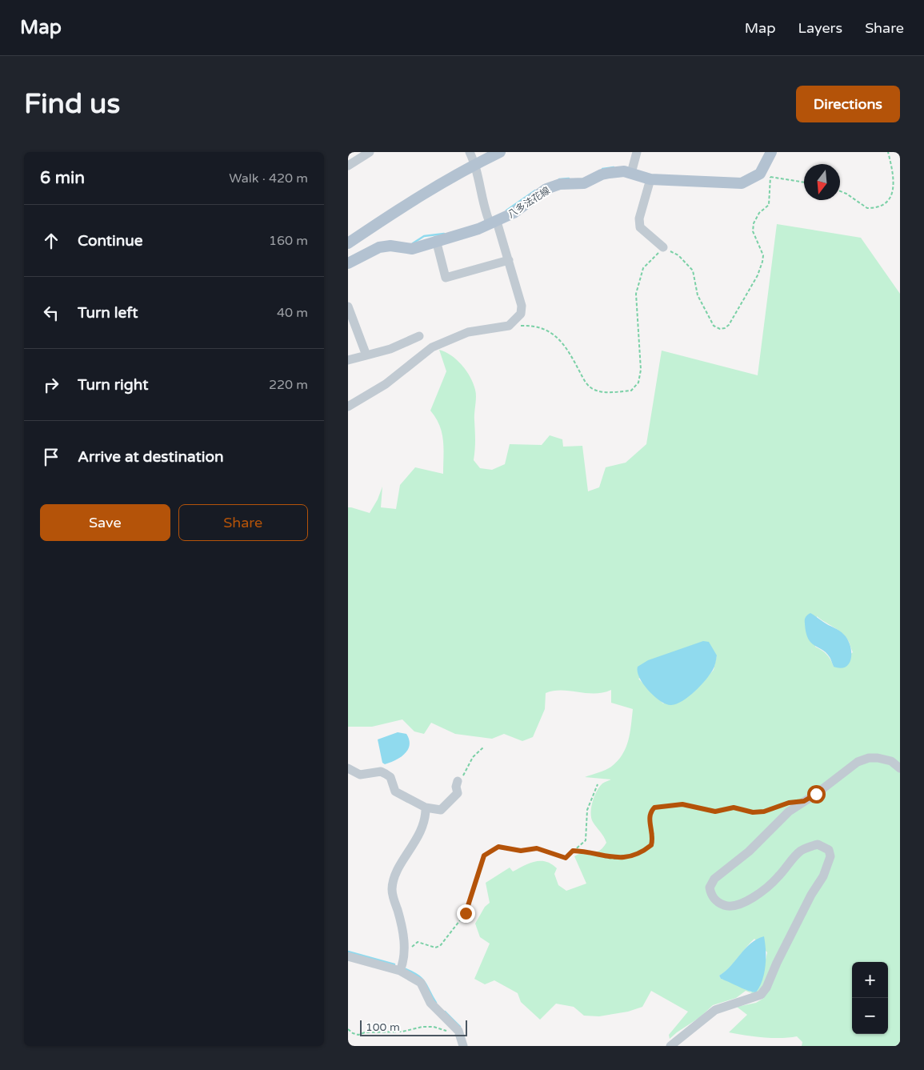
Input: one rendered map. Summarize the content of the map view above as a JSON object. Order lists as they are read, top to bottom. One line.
{"streets":{"main road":["八多法花線"]},"scale_bar":"100 m","north":"bottom","page":{"header":"Map","nav":["Map","Layers","Share"],"buttons":["Directions",["Save","Share"]],"title":"Find us","heading":["6 min","Walk · 420 m"],"list":[["Continue","160 m"],["Turn left","40 m"],["Turn right","220 m"],"Arrive at destination"],"map_buttons":["+","−"],"scale":"100 m"}}
